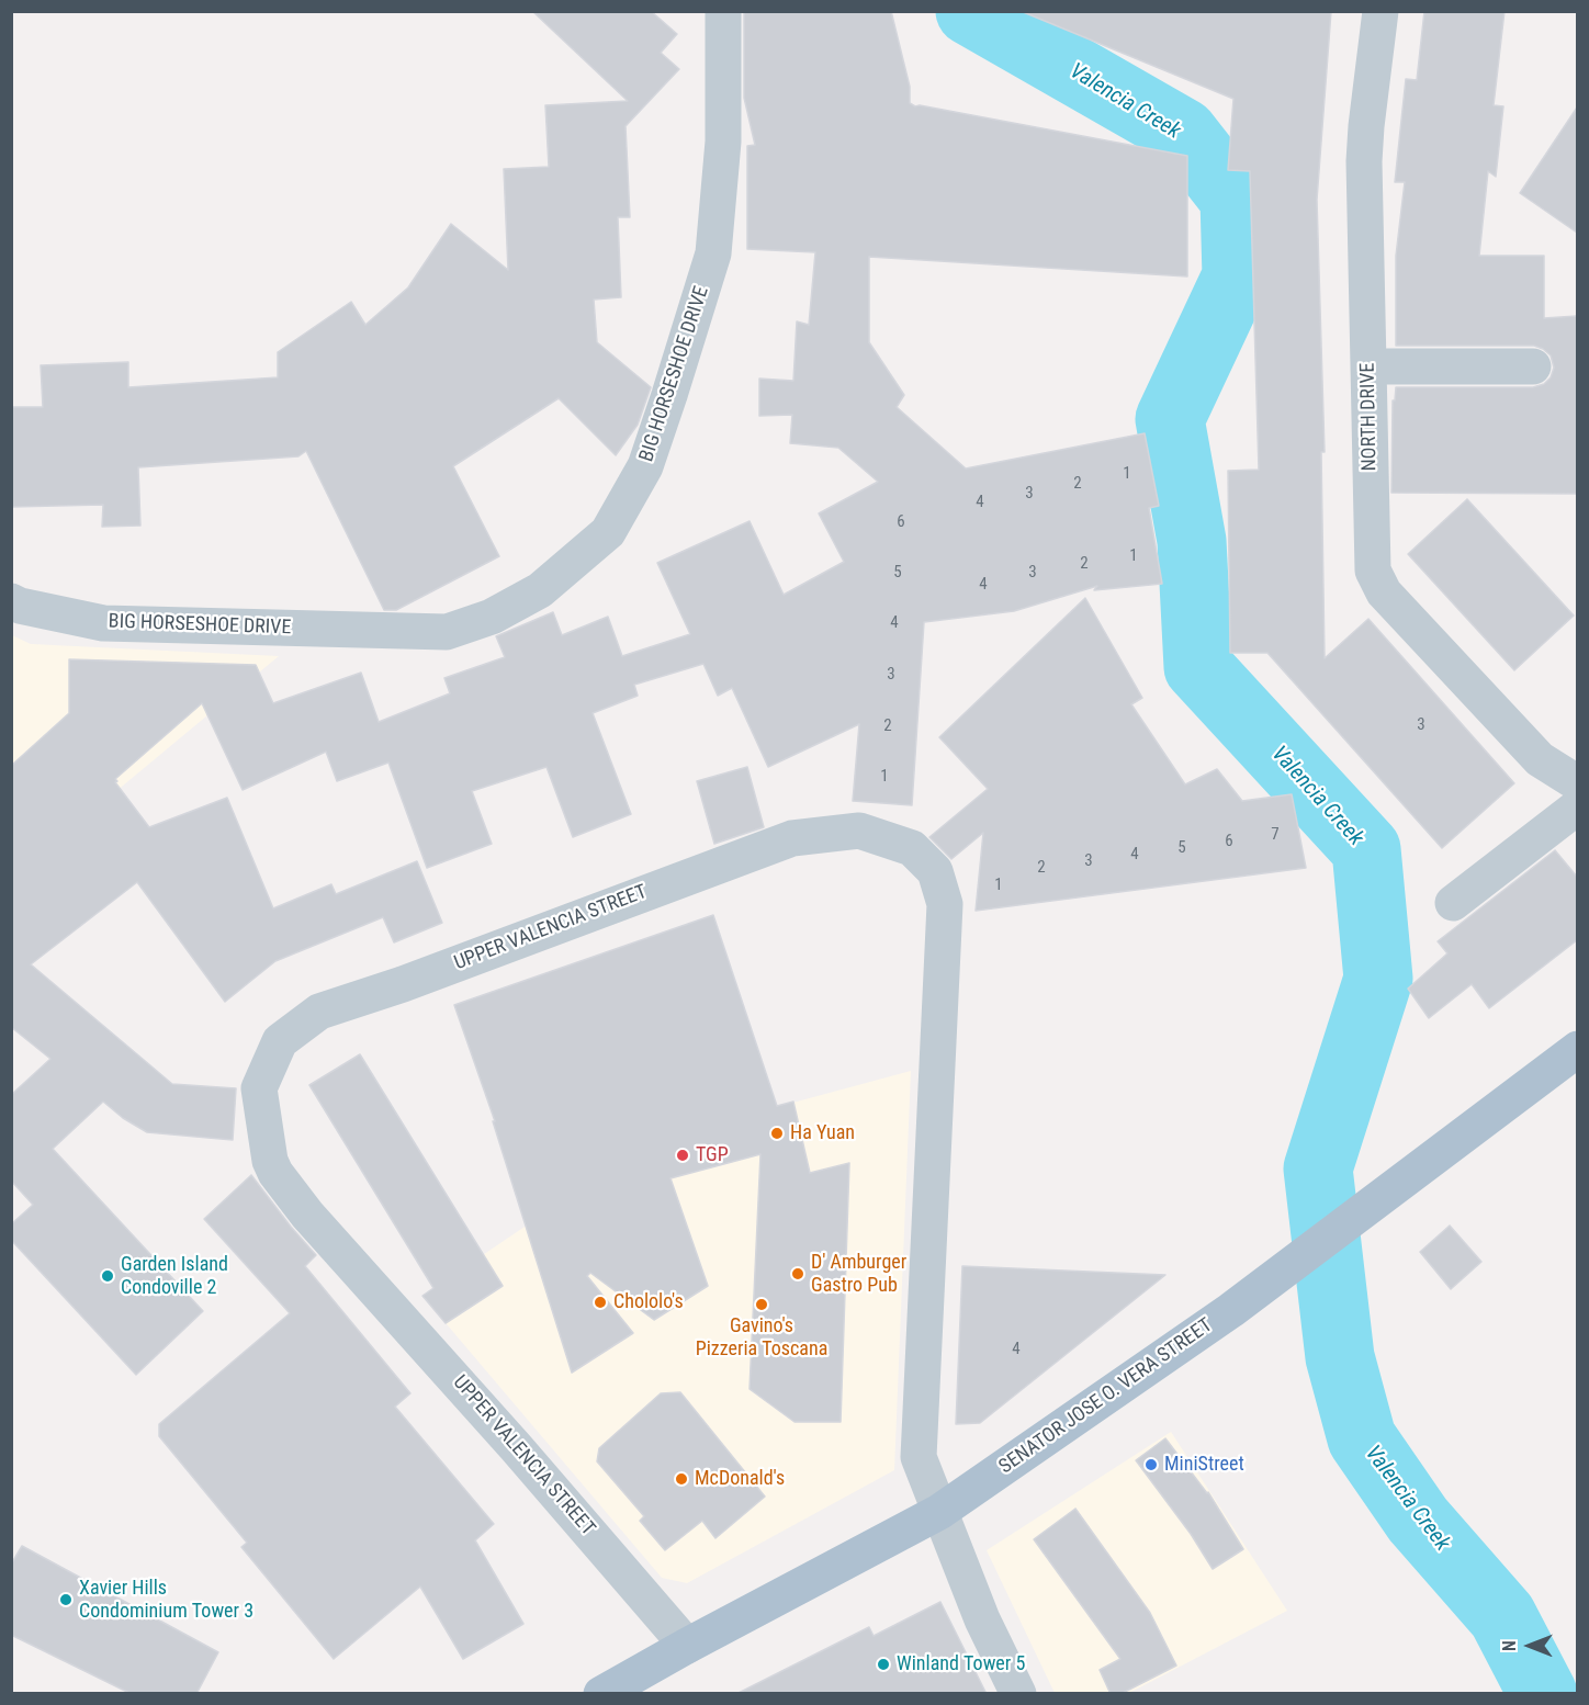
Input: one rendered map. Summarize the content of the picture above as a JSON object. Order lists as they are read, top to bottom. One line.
{"streets":{"main road":["SENATOR JOSE O. VERA STREET"],"street":["BIG HORSESHOE DRIVE","NORTH DRIVE","UPPER VALENCIA STREET"]},"crossings":[["UPPER VALENCIA STREET","SENATOR JOSE O. VERA STREET"]],"water":["Valencia Creek"],"places":["Ha Yuan","TGP","D' Amburger Gastro Pub","Garden Island Condoville 2","Chololo's","Gavino's Pizzeria Toscana","MiniStreet","McDonald's","Xavier Hills Condominium Tower 3","Winland Tower 5"],"house_numbers":["1","2","3","4","6","1","2","5","3","4","4","3","3","2","1","7","6","5","4","3","2","1","4"],"north":"left"}
